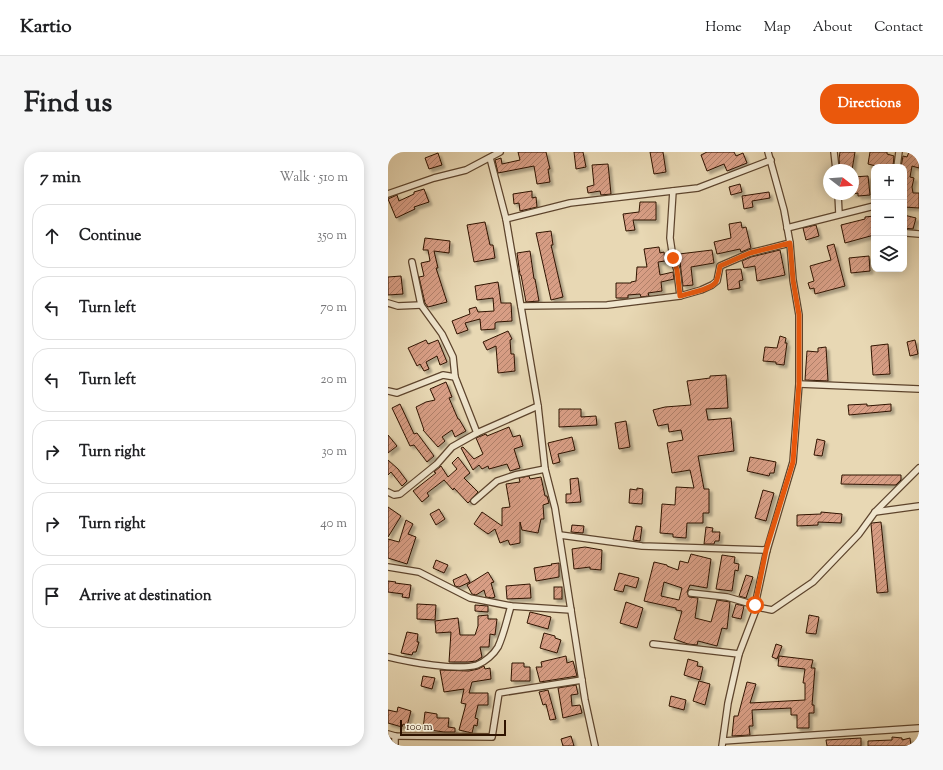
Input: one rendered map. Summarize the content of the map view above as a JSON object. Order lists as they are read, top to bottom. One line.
{"scale_bar":"100 m","north":"right","page":{"header":"Kartio","nav":["Home","Map","About","Contact"],"title":"Find us","buttons":"Directions","heading":["7 min","Walk · 510 m"],"map_buttons":["+","−"],"list":[["Continue","350 m"],["Turn left","70 m"],["Turn left","20 m"],["Turn right","30 m"],["Turn right","40 m"],"Arrive at destination"],"scale":"100 m"}}
